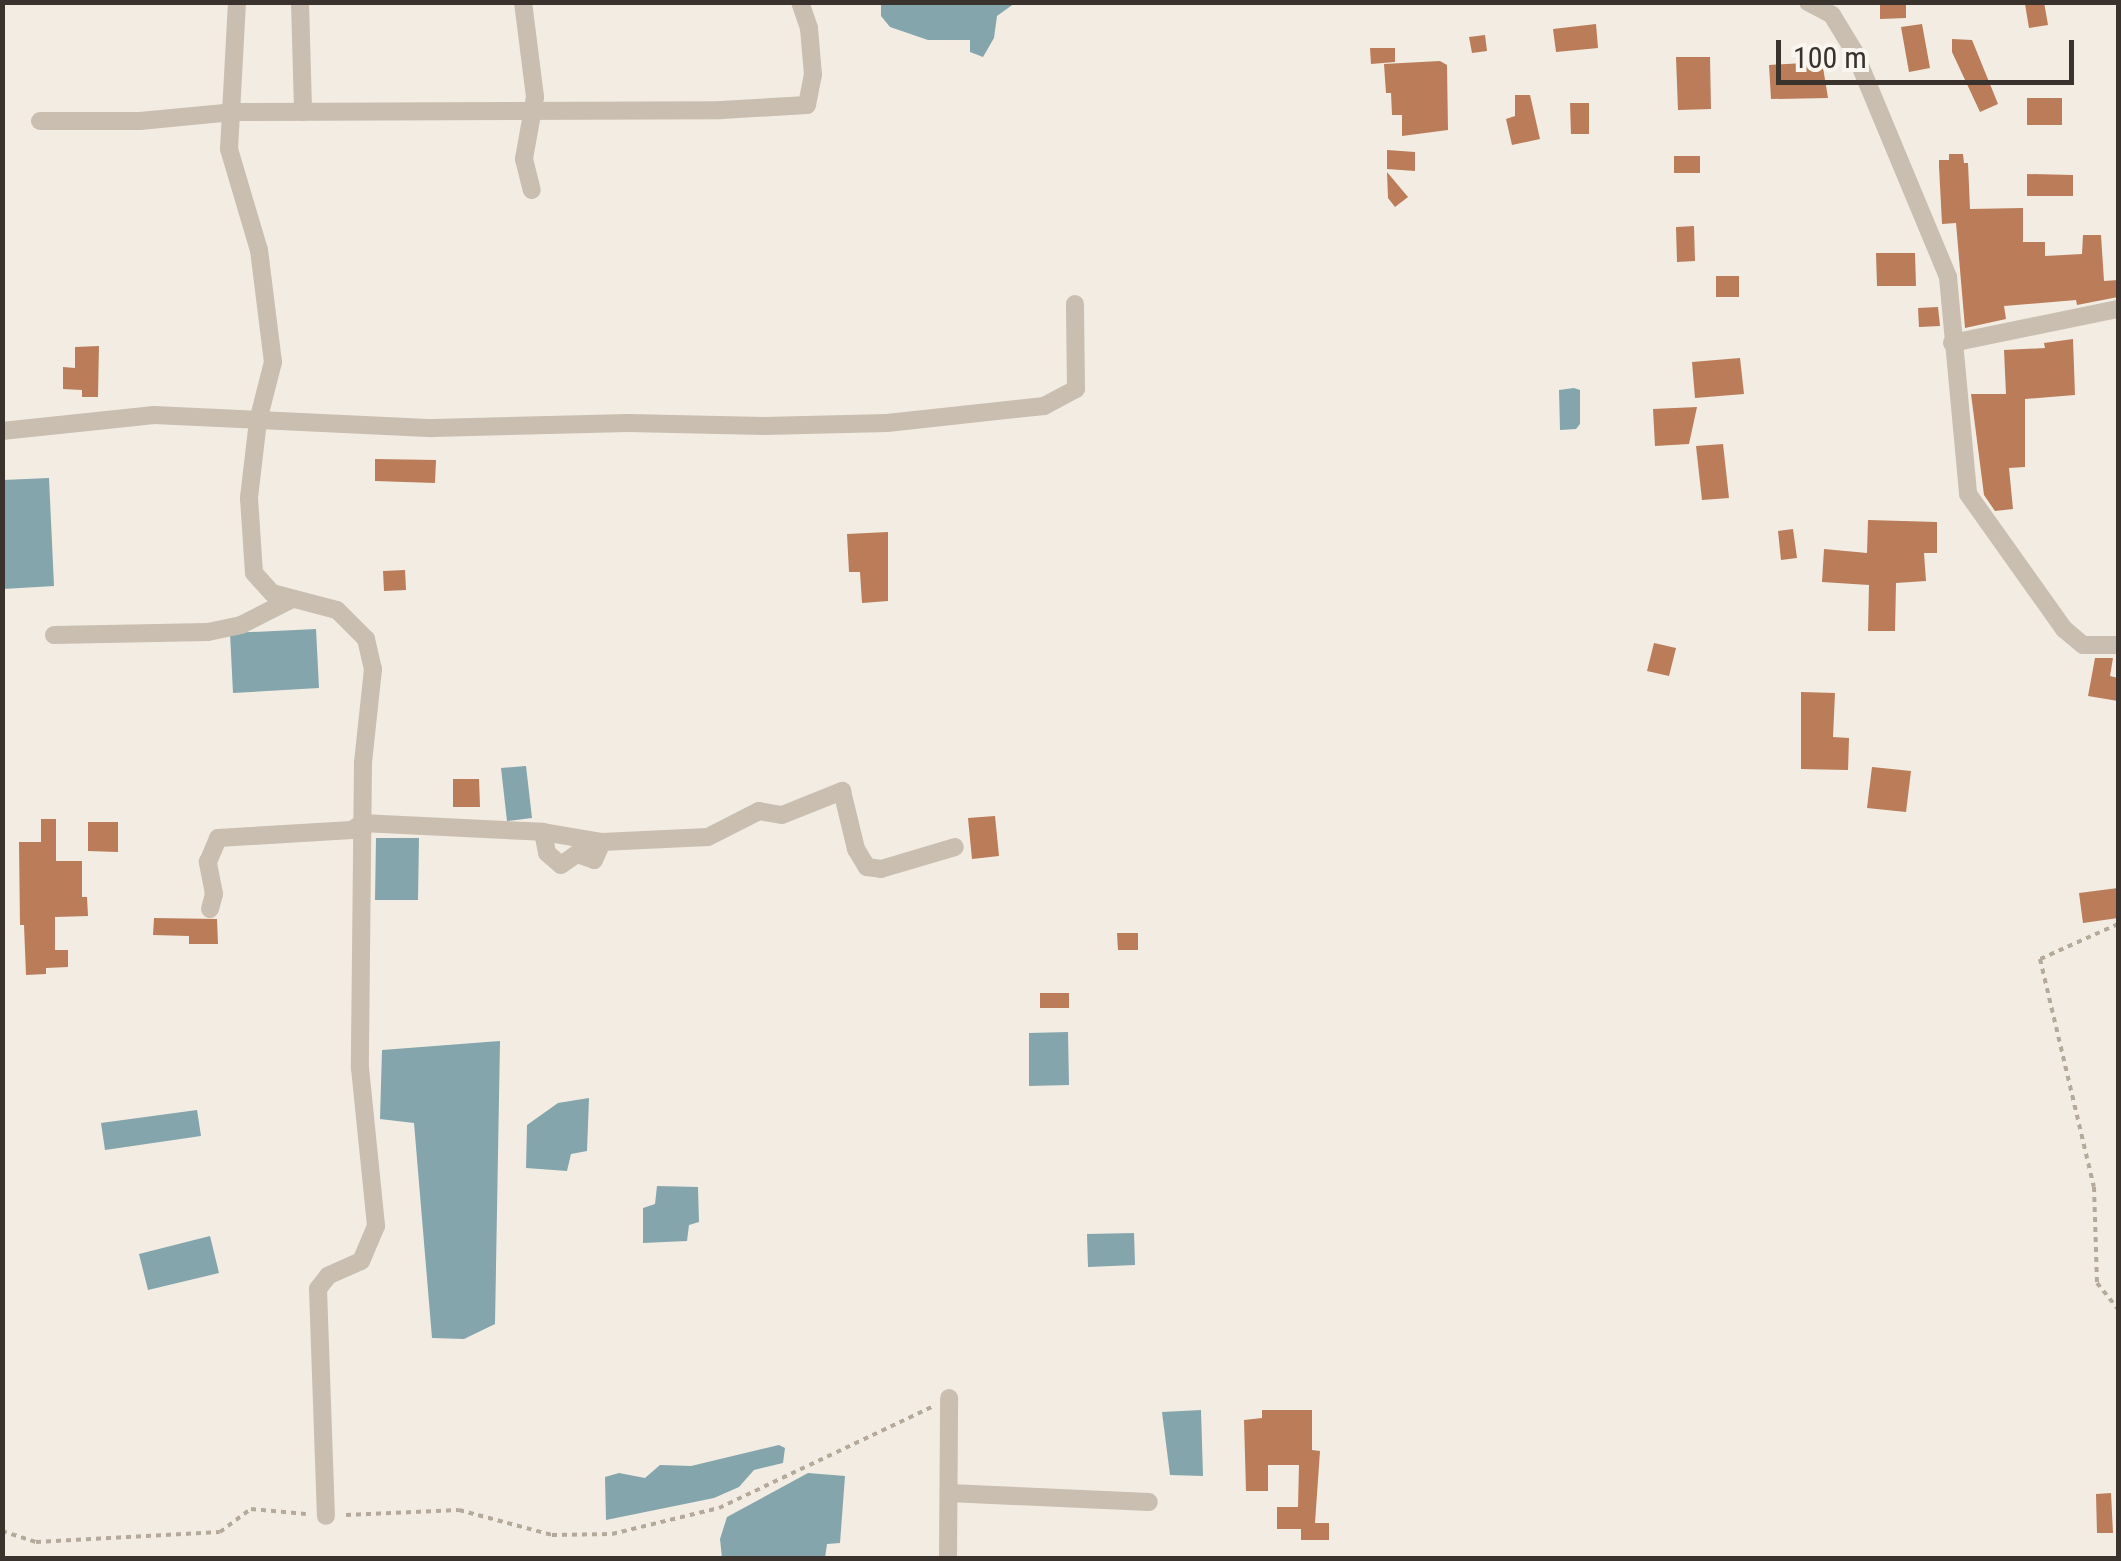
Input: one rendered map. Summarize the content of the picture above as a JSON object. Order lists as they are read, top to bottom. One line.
{"scale_bar":"100 m"}
